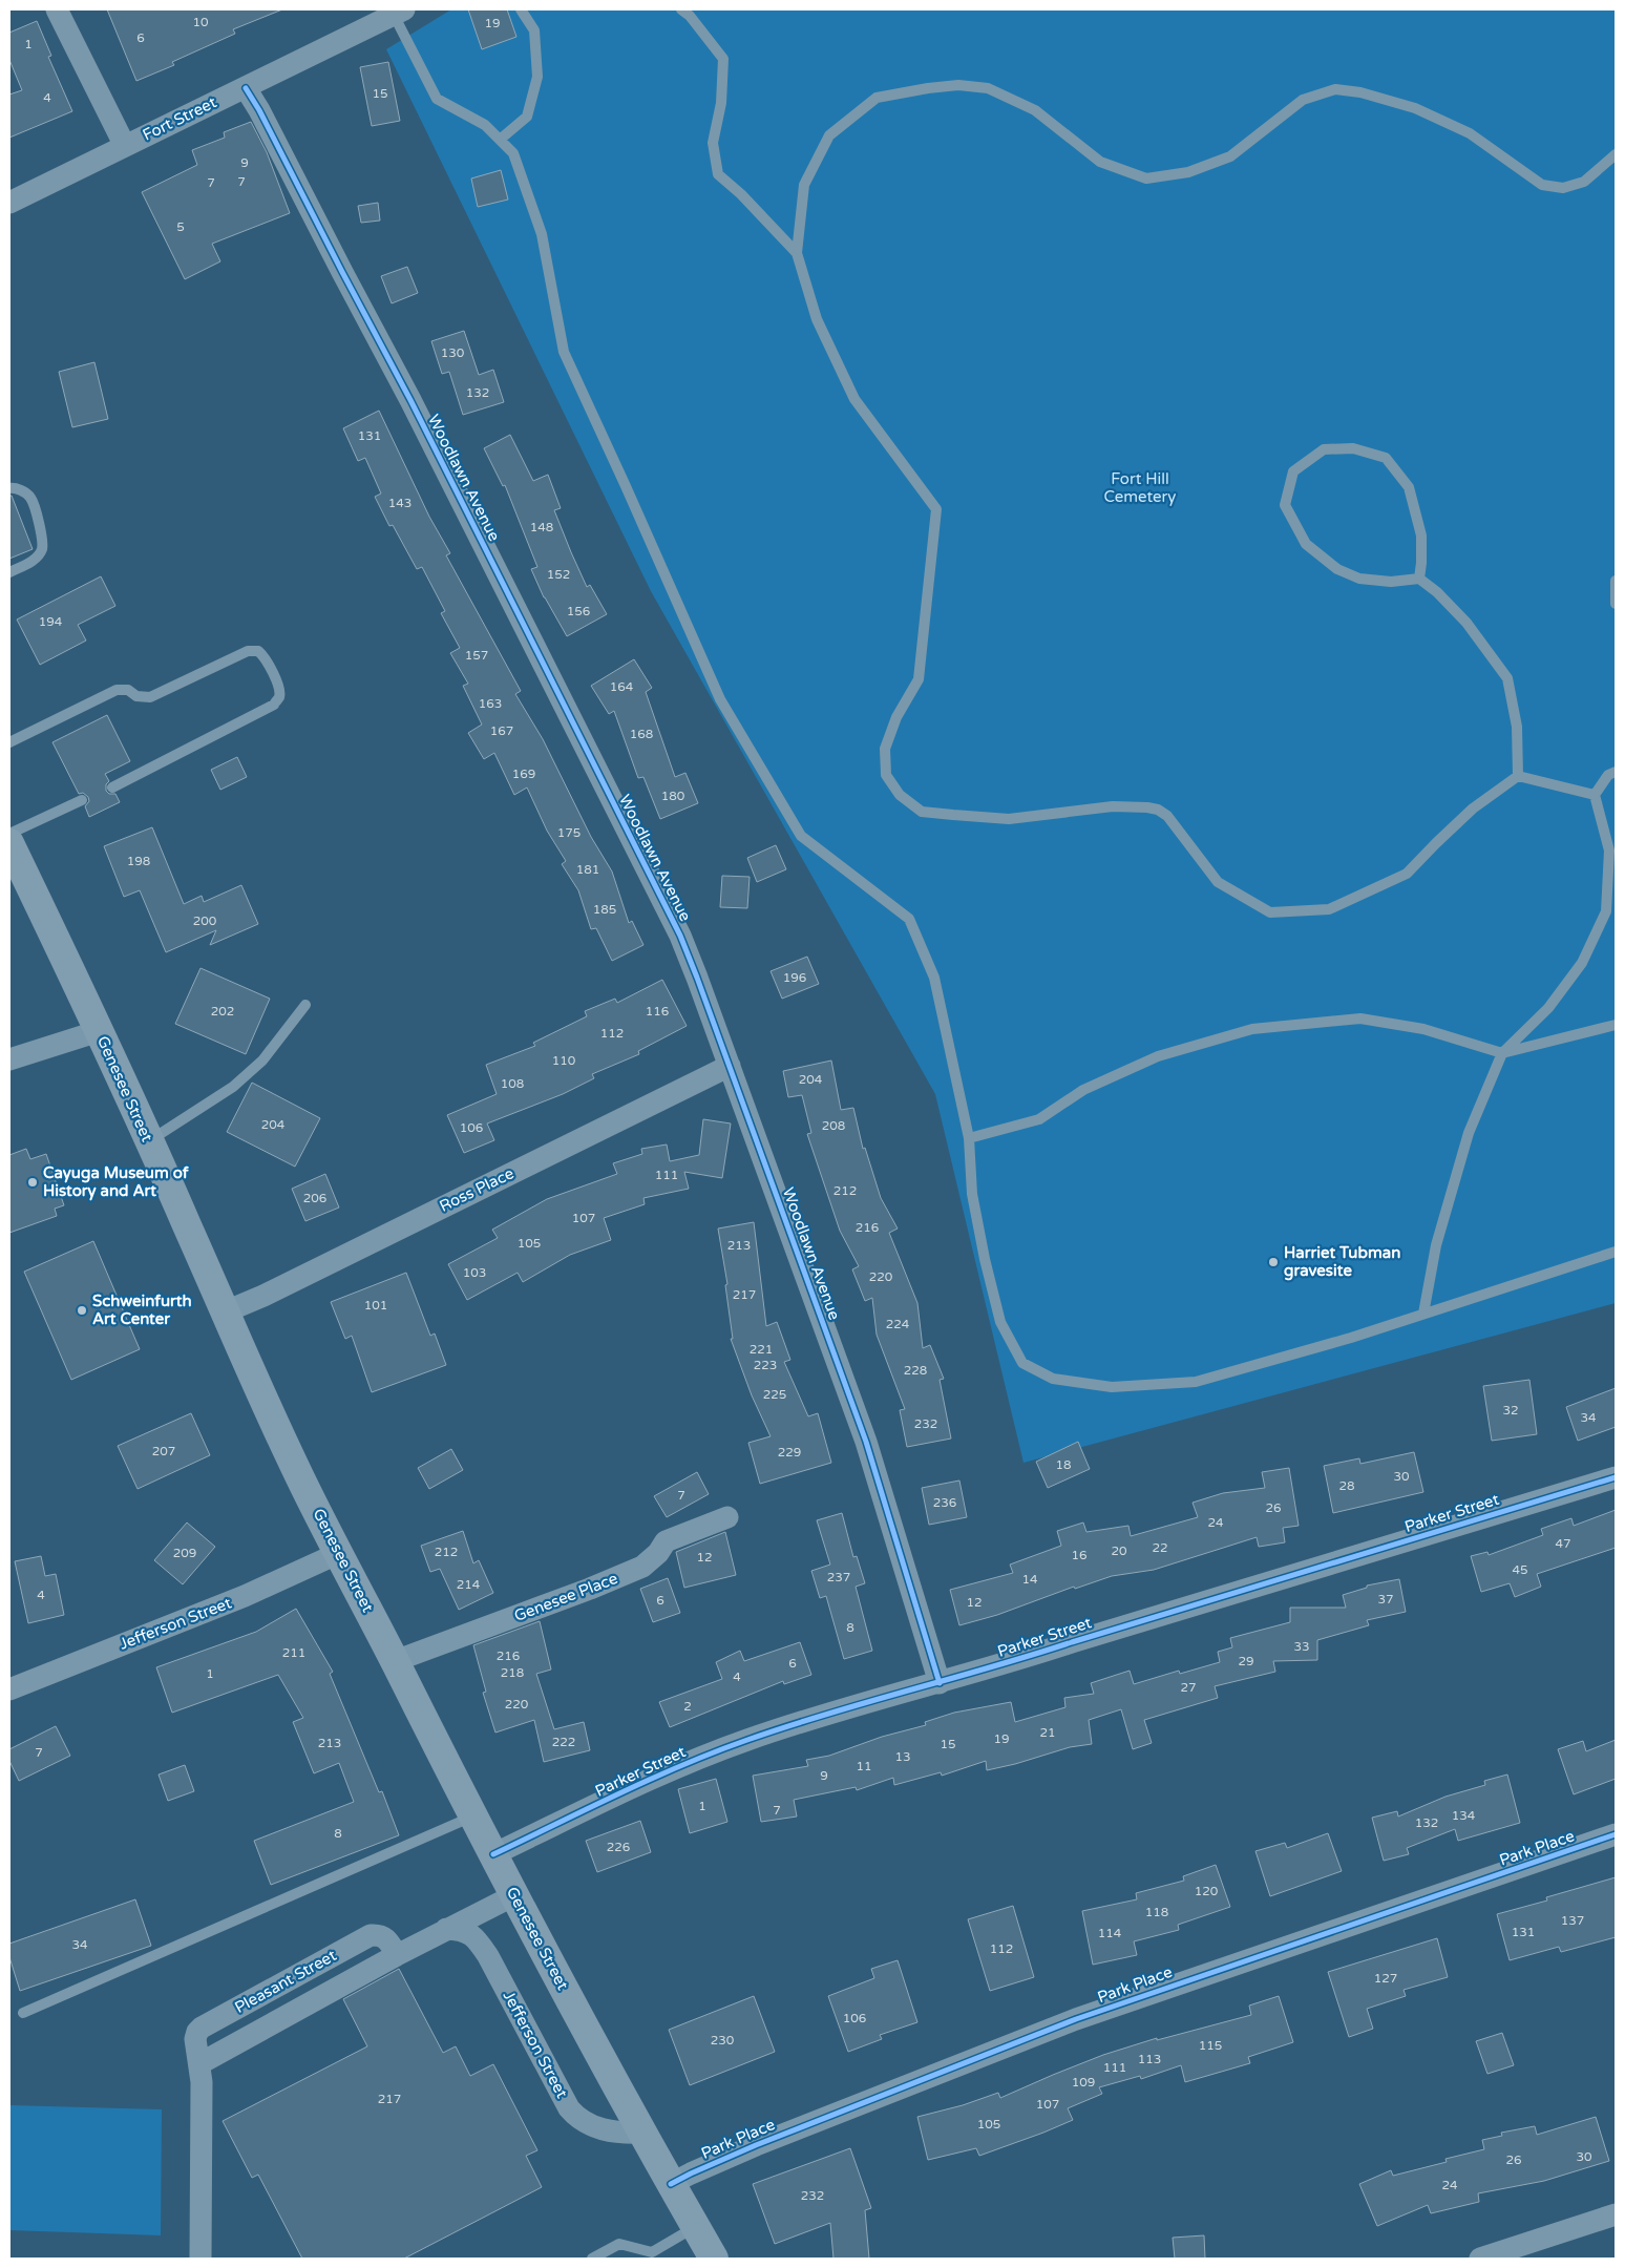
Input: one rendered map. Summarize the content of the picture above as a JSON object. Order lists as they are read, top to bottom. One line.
{"streets":{"main road":["Genesee Street"],"street":["Fort Street","Woodlawn Avenue","Ross Place","Parker Street","Genesee Place","Jefferson Street","Park Place","Pleasant Street"]},"crossings":[["Fort Street","Woodlawn Avenue"],["Woodlawn Avenue","Ross Place"],["Woodlawn Avenue","Parker Street"],["Genesee Street","Ross Place"],["Genesee Street","Parker Street"],["Genesee Street","Genesee Place"],["Genesee Street","Jefferson Street"],["Genesee Street","Park Place"],["Genesee Street","Pleasant Street"],["Jefferson Street","Pleasant Street"]],"parks":["Fort Hill Cemetery"],"places":["Cayuga Museum of History and Art","Harriet Tubman gravesite","Schweinfurth Art Center"],"house_numbers":["10","19","6","1","15","4","9","7","7","5","130","132","131","143","148","152","156","194","157","164","163","167","168","169","180","175","198","181","185","200","196","202","116","112","110","204","108","204","208","106","111","212","206","107","216","105","213","103","220","217","101","224","221","223","228","225","32","34","232","207","229","18","30","28","7","236","26","24","47","22","20","212","209","16","12","45","237","14","214","4","37","6","12","8","33","211","216","29","6","218","1","4","27","220","2","21","19","222","213","15","7","13","11","9","1","7","134","132","8","226","120","118","137","131","114","34","112","127","106","230","115","113","111","109","217","107","105","30","26","24","232"]}
